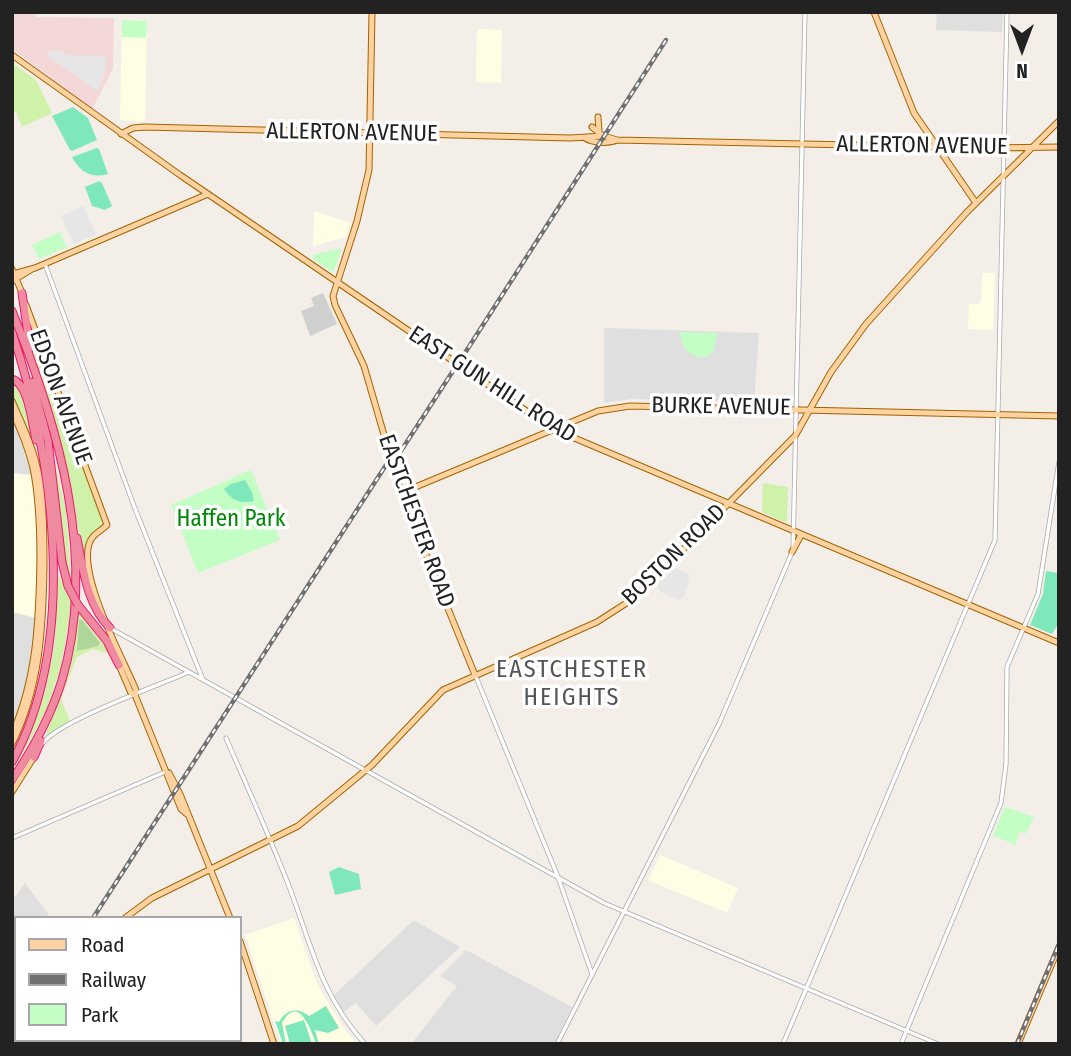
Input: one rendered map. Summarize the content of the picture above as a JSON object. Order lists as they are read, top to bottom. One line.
{"streets":{"main road":["ALLERTON AVENUE","EAST GUN HILL ROAD","EDSON AVENUE","BURKE AVENUE","EASTCHESTER ROAD","BOSTON ROAD"]},"crossings":[["ALLERTON AVENUE","EAST GUN HILL ROAD"],["ALLERTON AVENUE","EASTCHESTER ROAD"],["ALLERTON AVENUE","BOSTON ROAD"],["EAST GUN HILL ROAD","BURKE AVENUE"],["EAST GUN HILL ROAD","EASTCHESTER ROAD"],["EAST GUN HILL ROAD","BOSTON ROAD"],["BURKE AVENUE","EASTCHESTER ROAD"],["BURKE AVENUE","BOSTON ROAD"],["EASTCHESTER ROAD","BOSTON ROAD"]],"districts":["EASTCHESTER HEIGHTS"],"parks":["Haffen Park"],"legend":["Road","Railway","Park"],"north":"bottom"}
